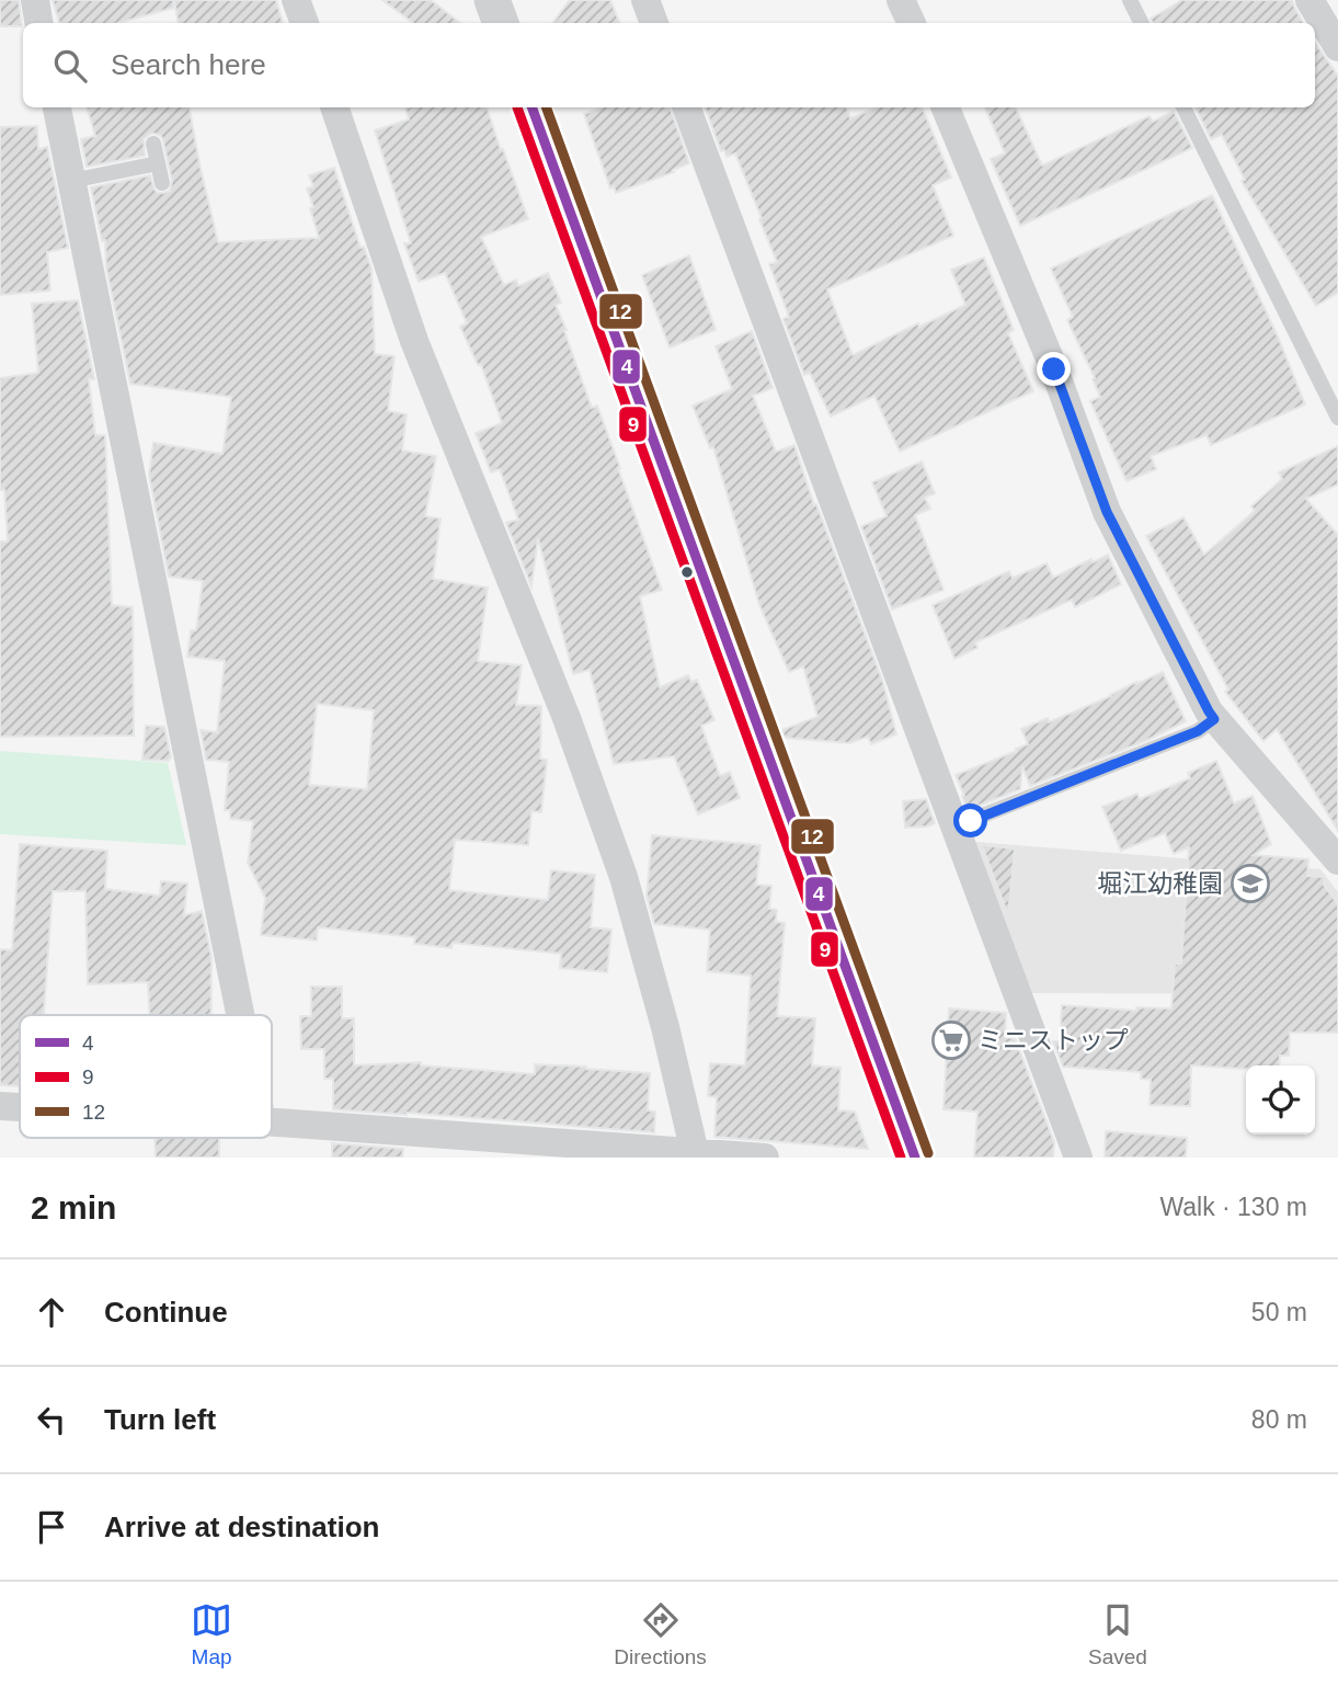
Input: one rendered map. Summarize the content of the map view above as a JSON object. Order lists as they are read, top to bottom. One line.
{"places":{"school or university":["堀江幼稚園"],"supermarket":["ミニストップ"]},"lines":["transit line 4","transit line 9","transit line 12"],"legend":["4","9","12"],"page":{"search":"Search here","heading":["2 min","Walk · 130 m"],"list":[["Continue","50 m"],["Turn left","80 m"],"Arrive at destination"],"nav":["Map","Directions","Saved"]}}
